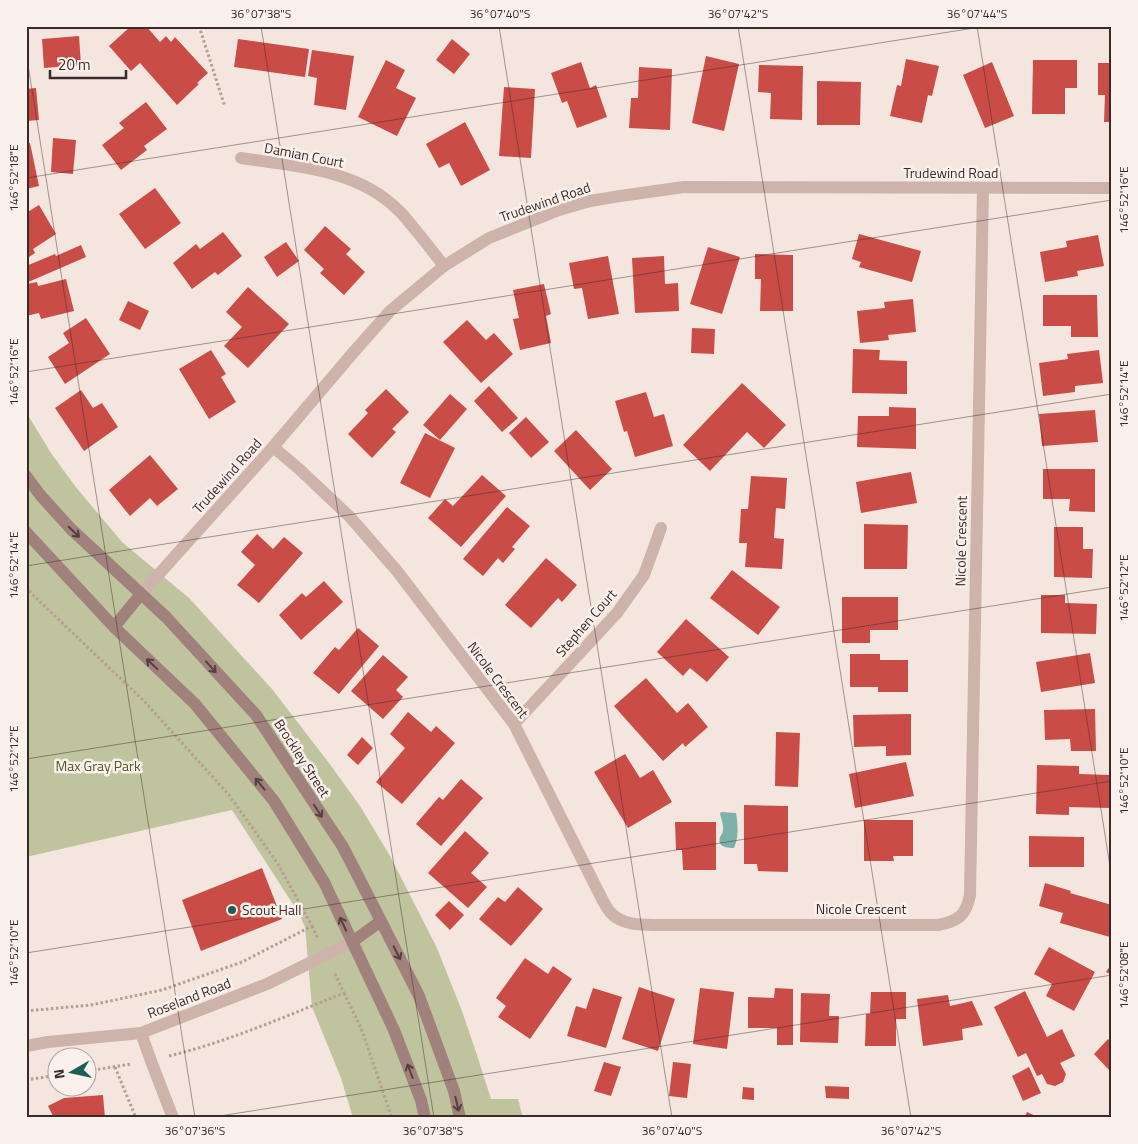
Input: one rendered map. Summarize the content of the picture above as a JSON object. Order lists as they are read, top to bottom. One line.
{"streets":{"main road":["Brockley Street"],"street":["Damian Court","Trudewind Road","Nicole Crescent","Stephen Court","Roseland Road"]},"crossings":[["Damian Court","Trudewind Road"],["Trudewind Road","Nicole Crescent"],["Trudewind Road","Brockley Street"],["Nicole Crescent","Stephen Court"]],"parks":["Max Gray Park"],"places":["Scout Hall"],"scale_bar":"20 m","north":"left","coordinates":["36°07'38\"S","36°07'40\"S","36°07'42\"S","36°07'44\"S","146°52'18\"E","146°52'16\"E","146°52'14\"E","146°52'12\"E","146°52'10\"E","146°52'08\"E","36°07'36\"S"]}
